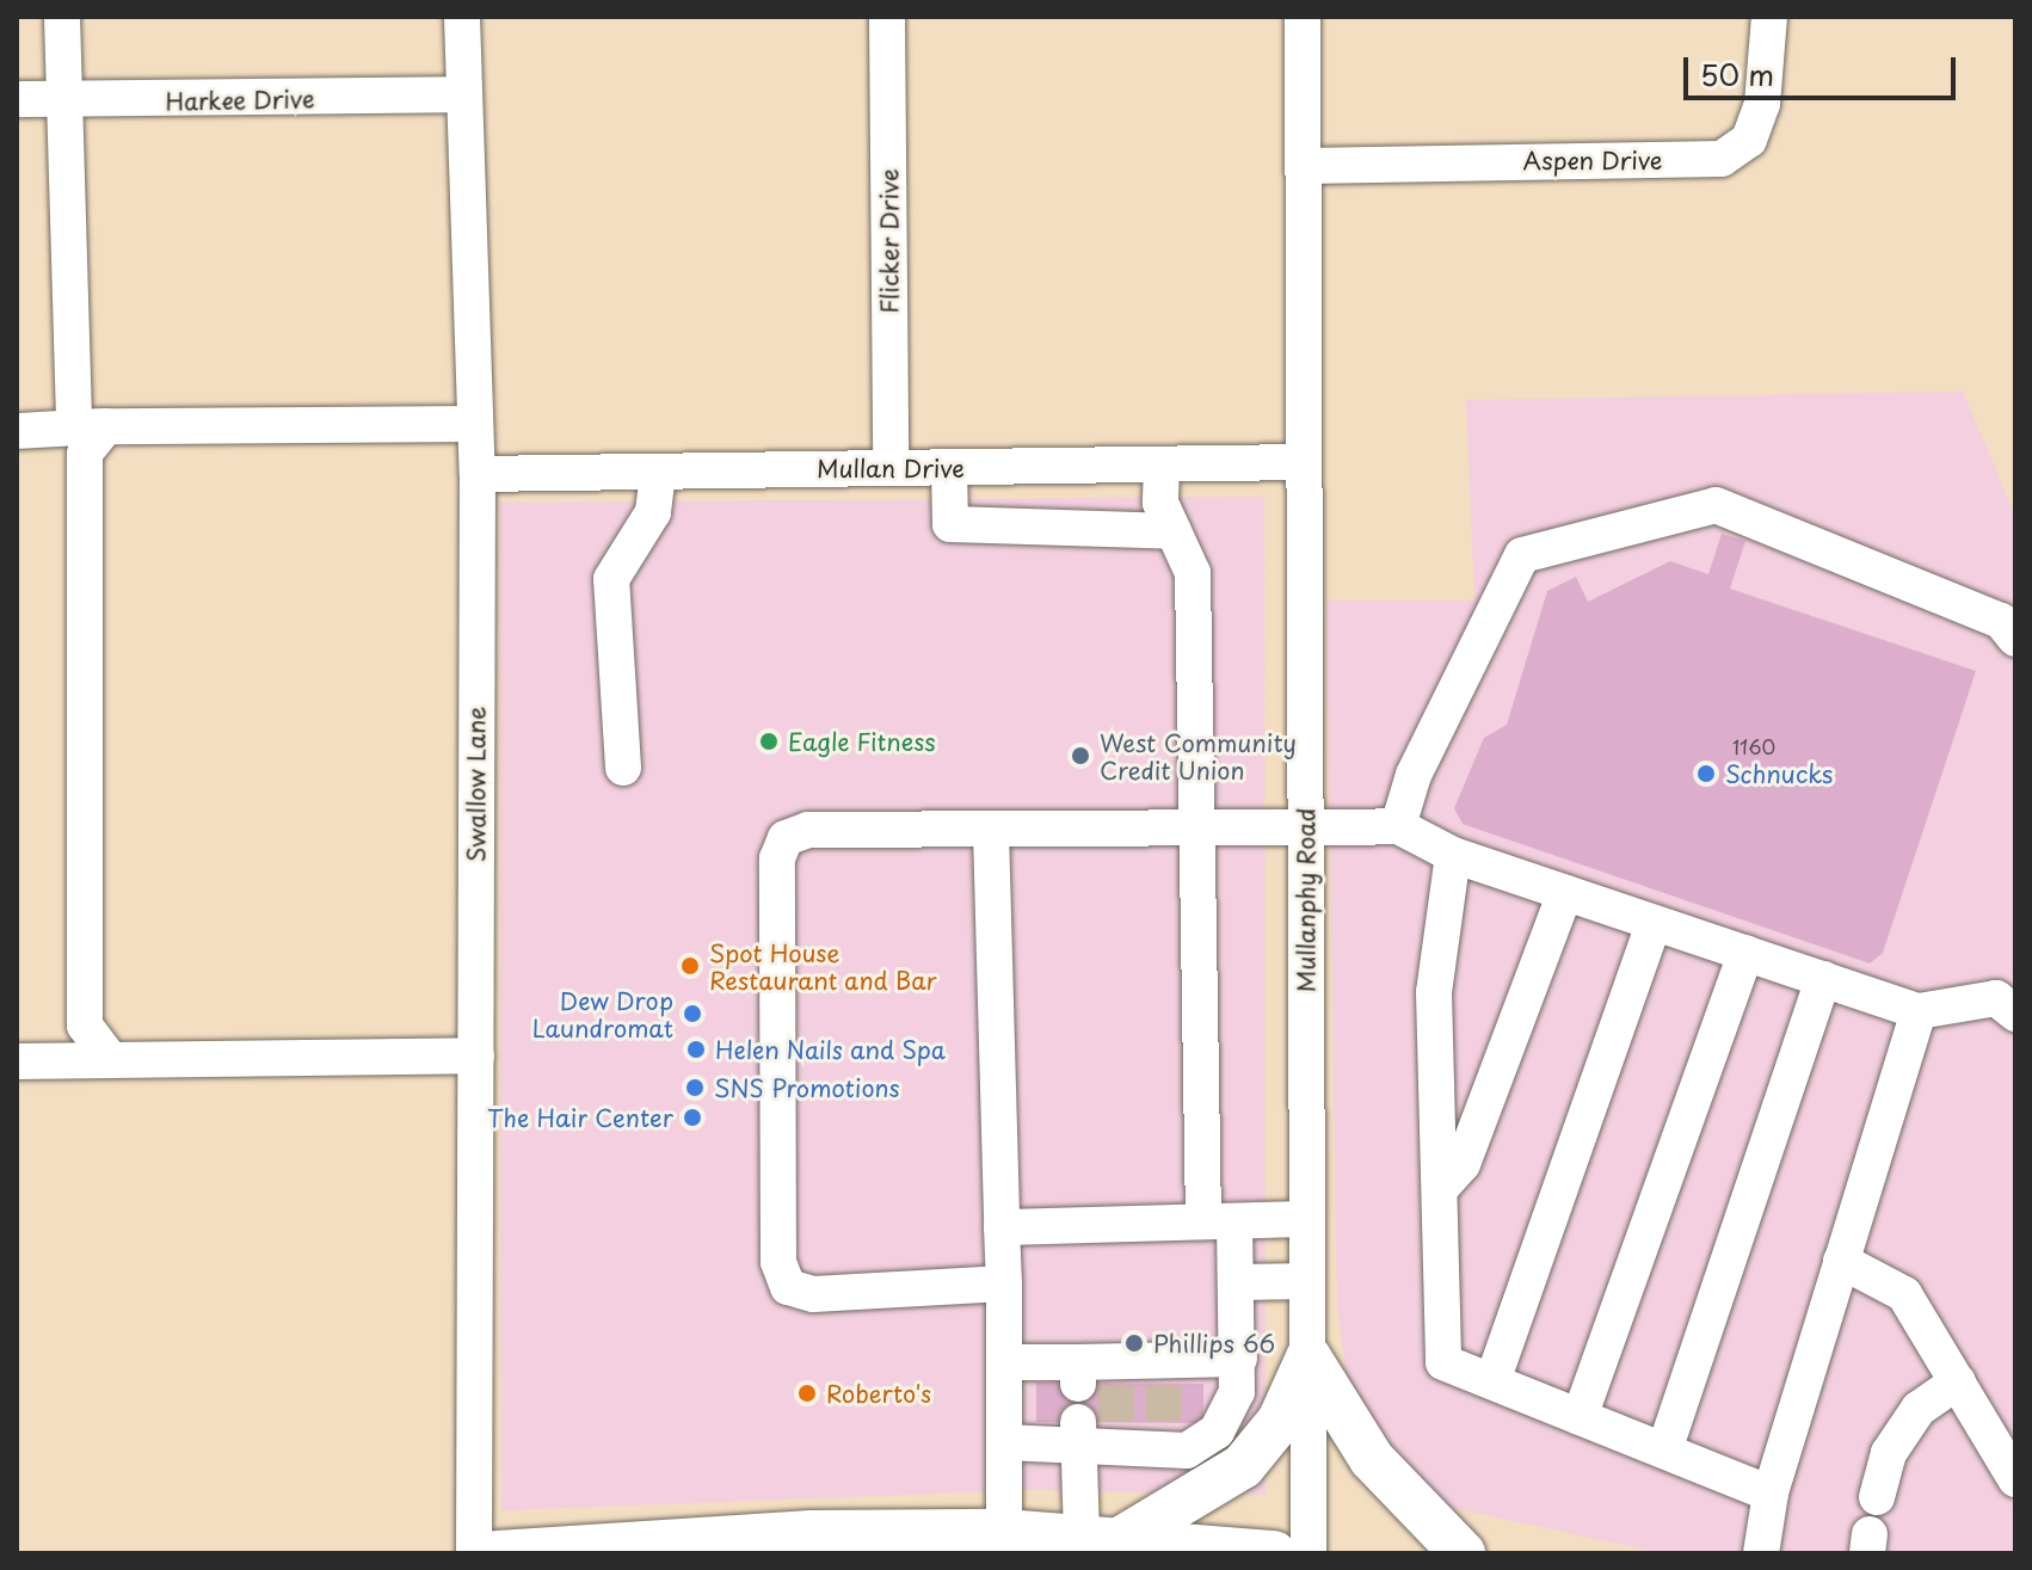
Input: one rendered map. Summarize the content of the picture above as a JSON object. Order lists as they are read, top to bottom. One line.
{"streets":{"street":["Harkee Drive","Aspen Drive","Flicker Drive","Mullan Drive","Swallow Lane","Mullanphy Road"]},"crossings":[["Harkee Drive","Swallow Lane"],["Aspen Drive","Mullanphy Road"],["Flicker Drive","Mullan Drive"],["Mullan Drive","Swallow Lane"],["Mullan Drive","Mullanphy Road"]],"places":["Eagle Fitness","West Community Credit Union","Schnucks","Spot House Restaurant and Bar","Dew Drop Laundromat","Helen Nails and Spa","SNS Promotions","The Hair Center","Phillips 66","Roberto's"],"house_numbers":["1160"],"scale_bar":"50 m"}
